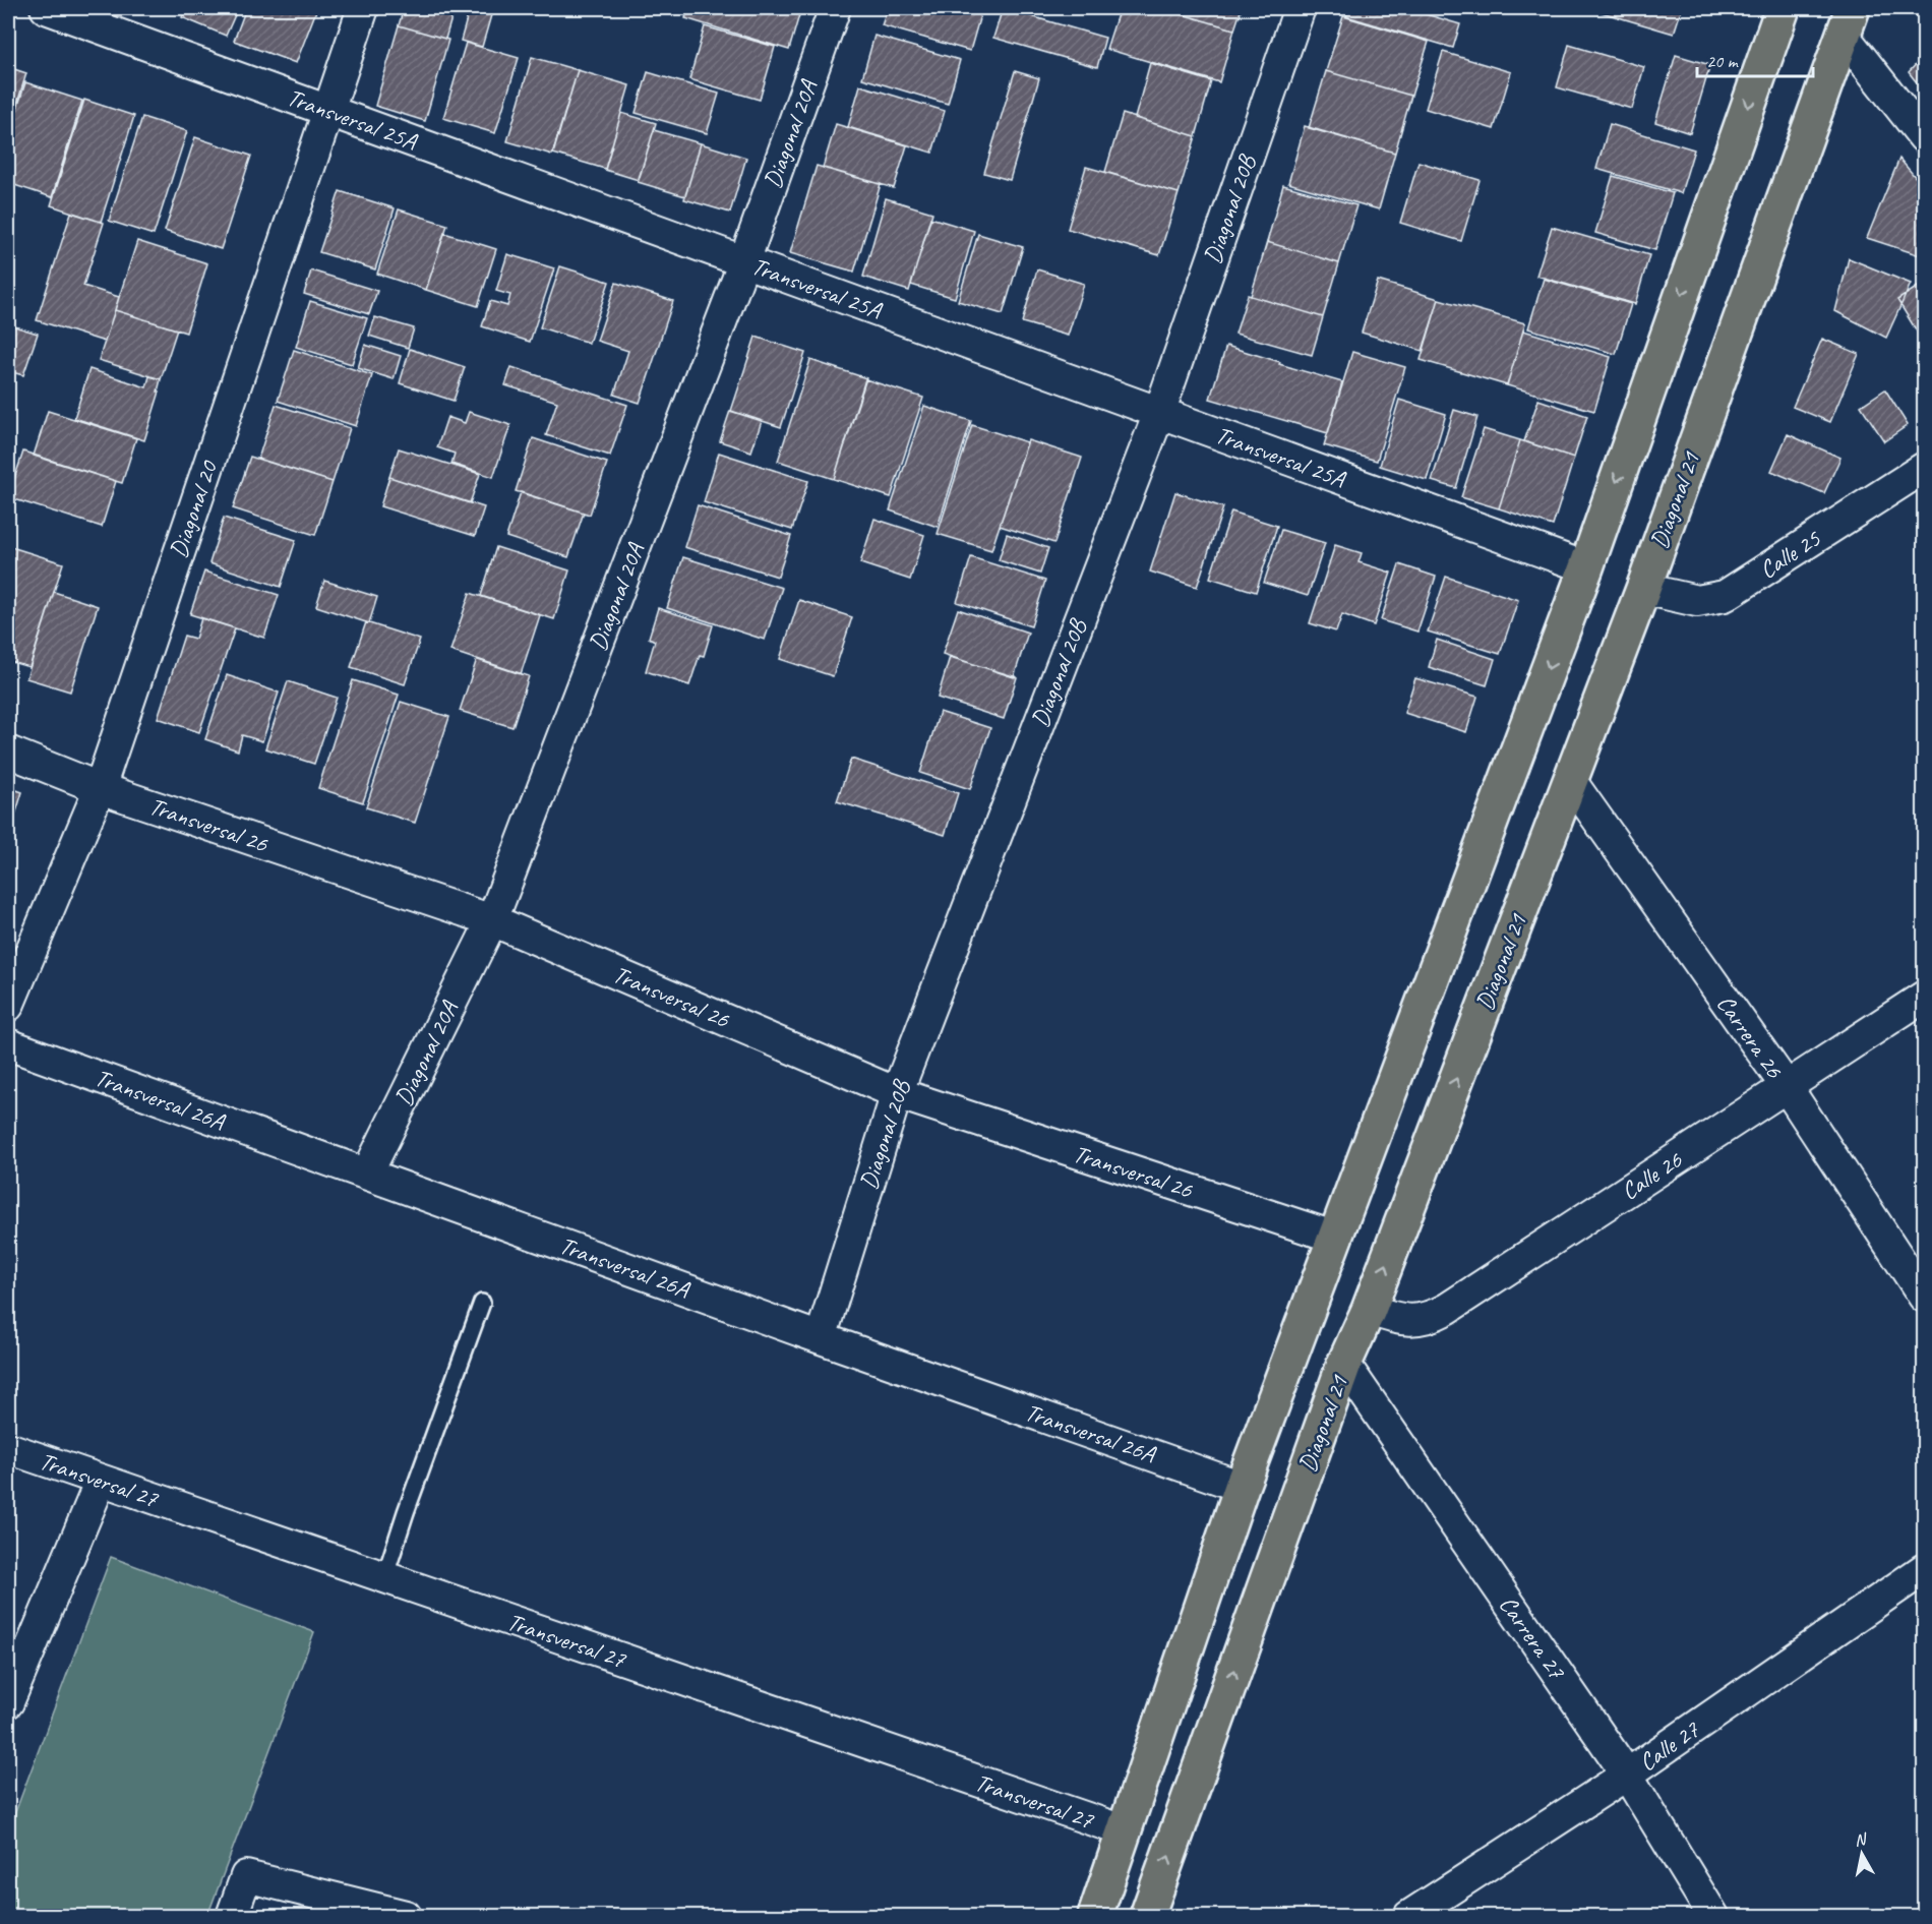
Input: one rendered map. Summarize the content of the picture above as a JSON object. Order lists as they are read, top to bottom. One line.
{"streets":{"highway":["Diagonal 21"],"street":["Transversal 25A","Diagonal 20A","Diagonal 20B","Diagonal 20","Calle 25","Transversal 26","Carrera 26","Transversal 26A","Calle 26","Transversal 27","Carrera 27","Calle 27"]},"crossings":[["Transversal 25A","Diagonal 20A"],["Transversal 25A","Diagonal 20B"],["Transversal 25A","Diagonal 20"],["Diagonal 20A","Transversal 26"],["Diagonal 20A","Transversal 26A"],["Diagonal 20B","Transversal 26"],["Diagonal 20B","Transversal 26A"],["Diagonal 21","Calle 25"],["Diagonal 21","Carrera 26"],["Diagonal 21","Calle 26"],["Diagonal 21","Carrera 27"],["Diagonal 20","Transversal 26"],["Carrera 26","Calle 26"],["Carrera 27","Calle 27"]],"scale_bar":"20 m","north":"top"}
